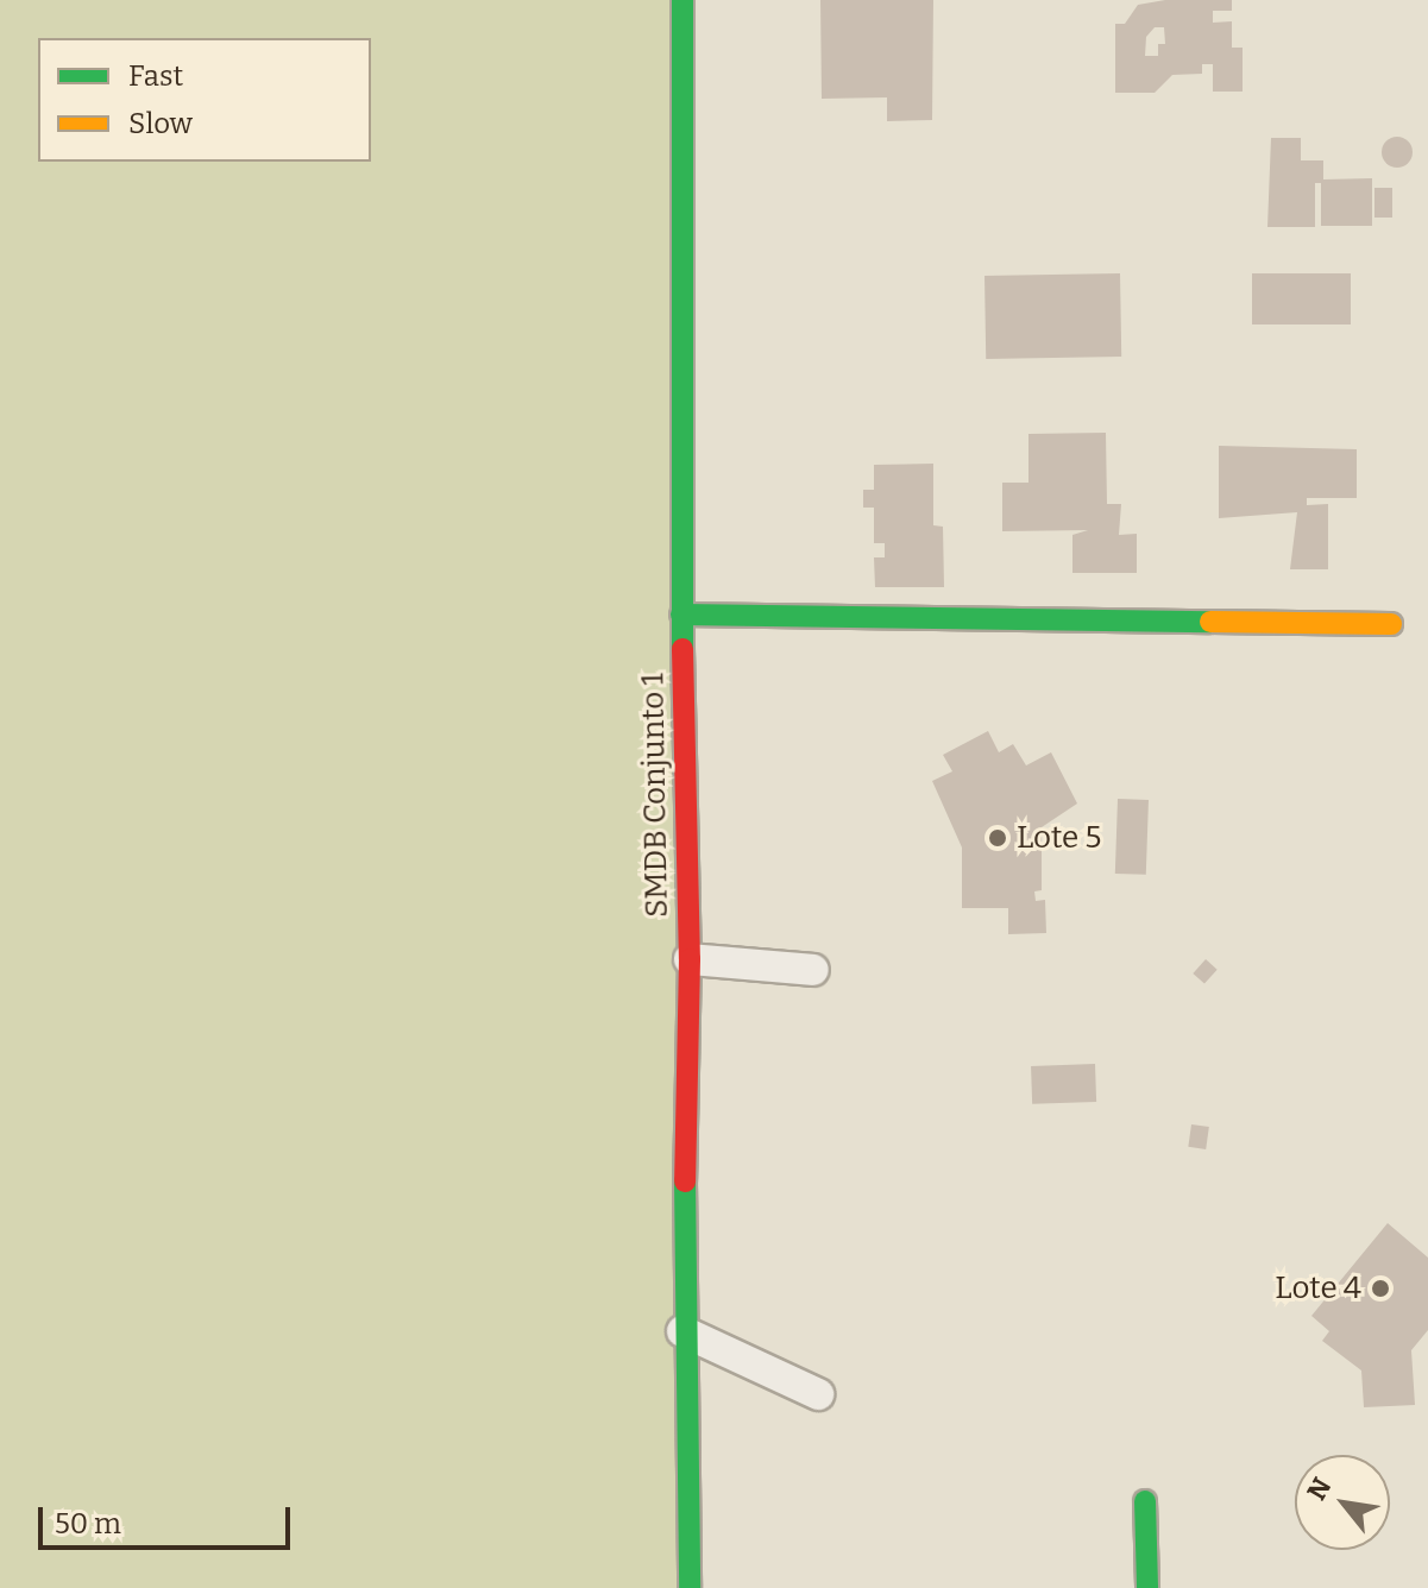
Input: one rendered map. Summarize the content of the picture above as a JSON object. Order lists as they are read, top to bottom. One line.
{"streets":{"street":["SMDB Conjunto 1"]},"places":["Lote 5","Lote 4"],"legend":["Fast","Slow"],"scale_bar":"50 m","north":"top left"}
